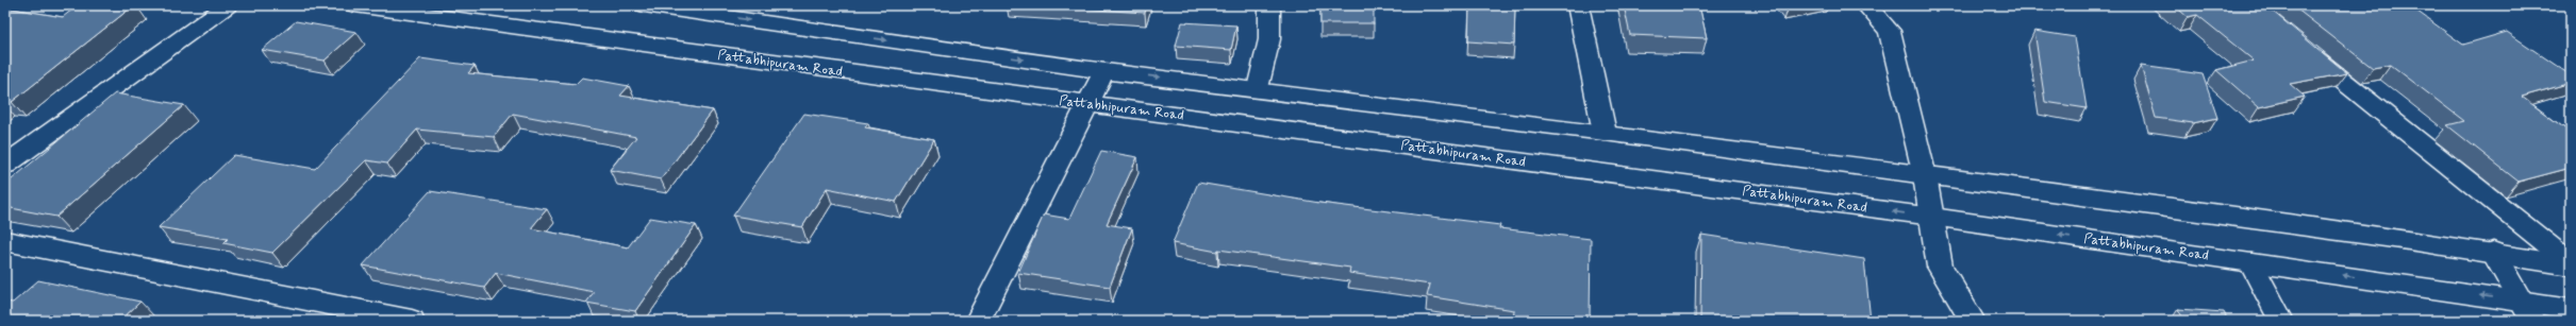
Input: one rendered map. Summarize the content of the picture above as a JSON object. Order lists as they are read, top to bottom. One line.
{"streets":{"street":["Pattabhipuram Road"]}}
